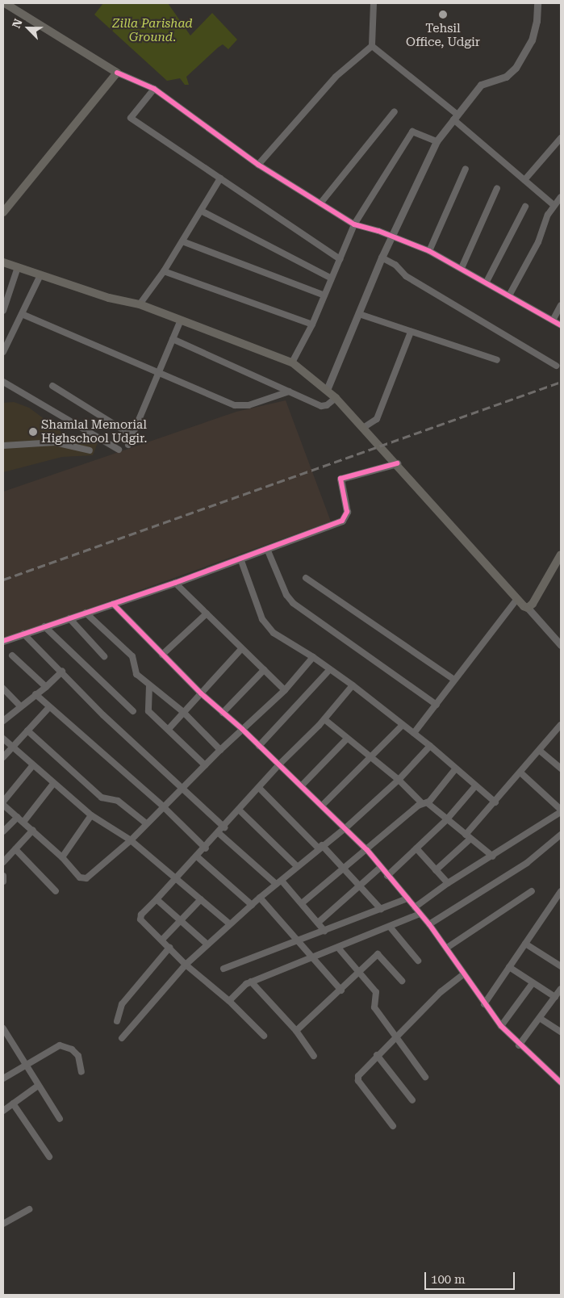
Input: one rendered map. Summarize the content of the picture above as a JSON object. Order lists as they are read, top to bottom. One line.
{"parks":["Zilla Parishad Ground."],"places":["Tehsil Office, Udgir","Shamlal Memorial Highschool Udgir."],"scale_bar":"100 m","north":"top left"}
